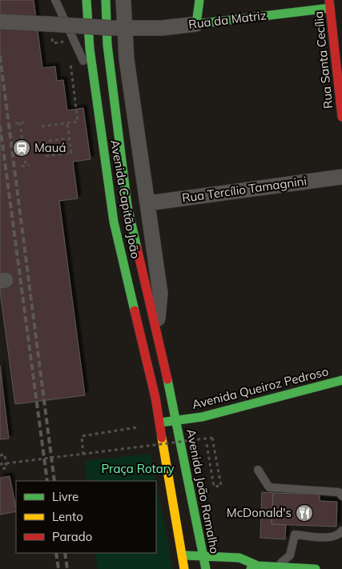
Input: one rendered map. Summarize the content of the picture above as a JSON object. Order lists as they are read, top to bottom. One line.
{"streets":{"main road":["Rua da Matriz","Rua Santa Cecília","Avenida Capitão João","Avenida Queiroz Pedroso","Avenida João Ramalho"],"street":["Rua Tercílio Tamagnini"]},"crossings":[["Rua da Matriz","Rua Santa Cecília"],["Avenida Capitão João","Avenida Queiroz Pedroso"],["Avenida Capitão João","Avenida João Ramalho"],["Avenida Queiroz Pedroso","Avenida João Ramalho"]],"parks":["Praça Rotary"],"places":{"station":["Mauá"],"restaurant":["McDonald's"]},"legend":["Livre","Lento","Parado"]}
